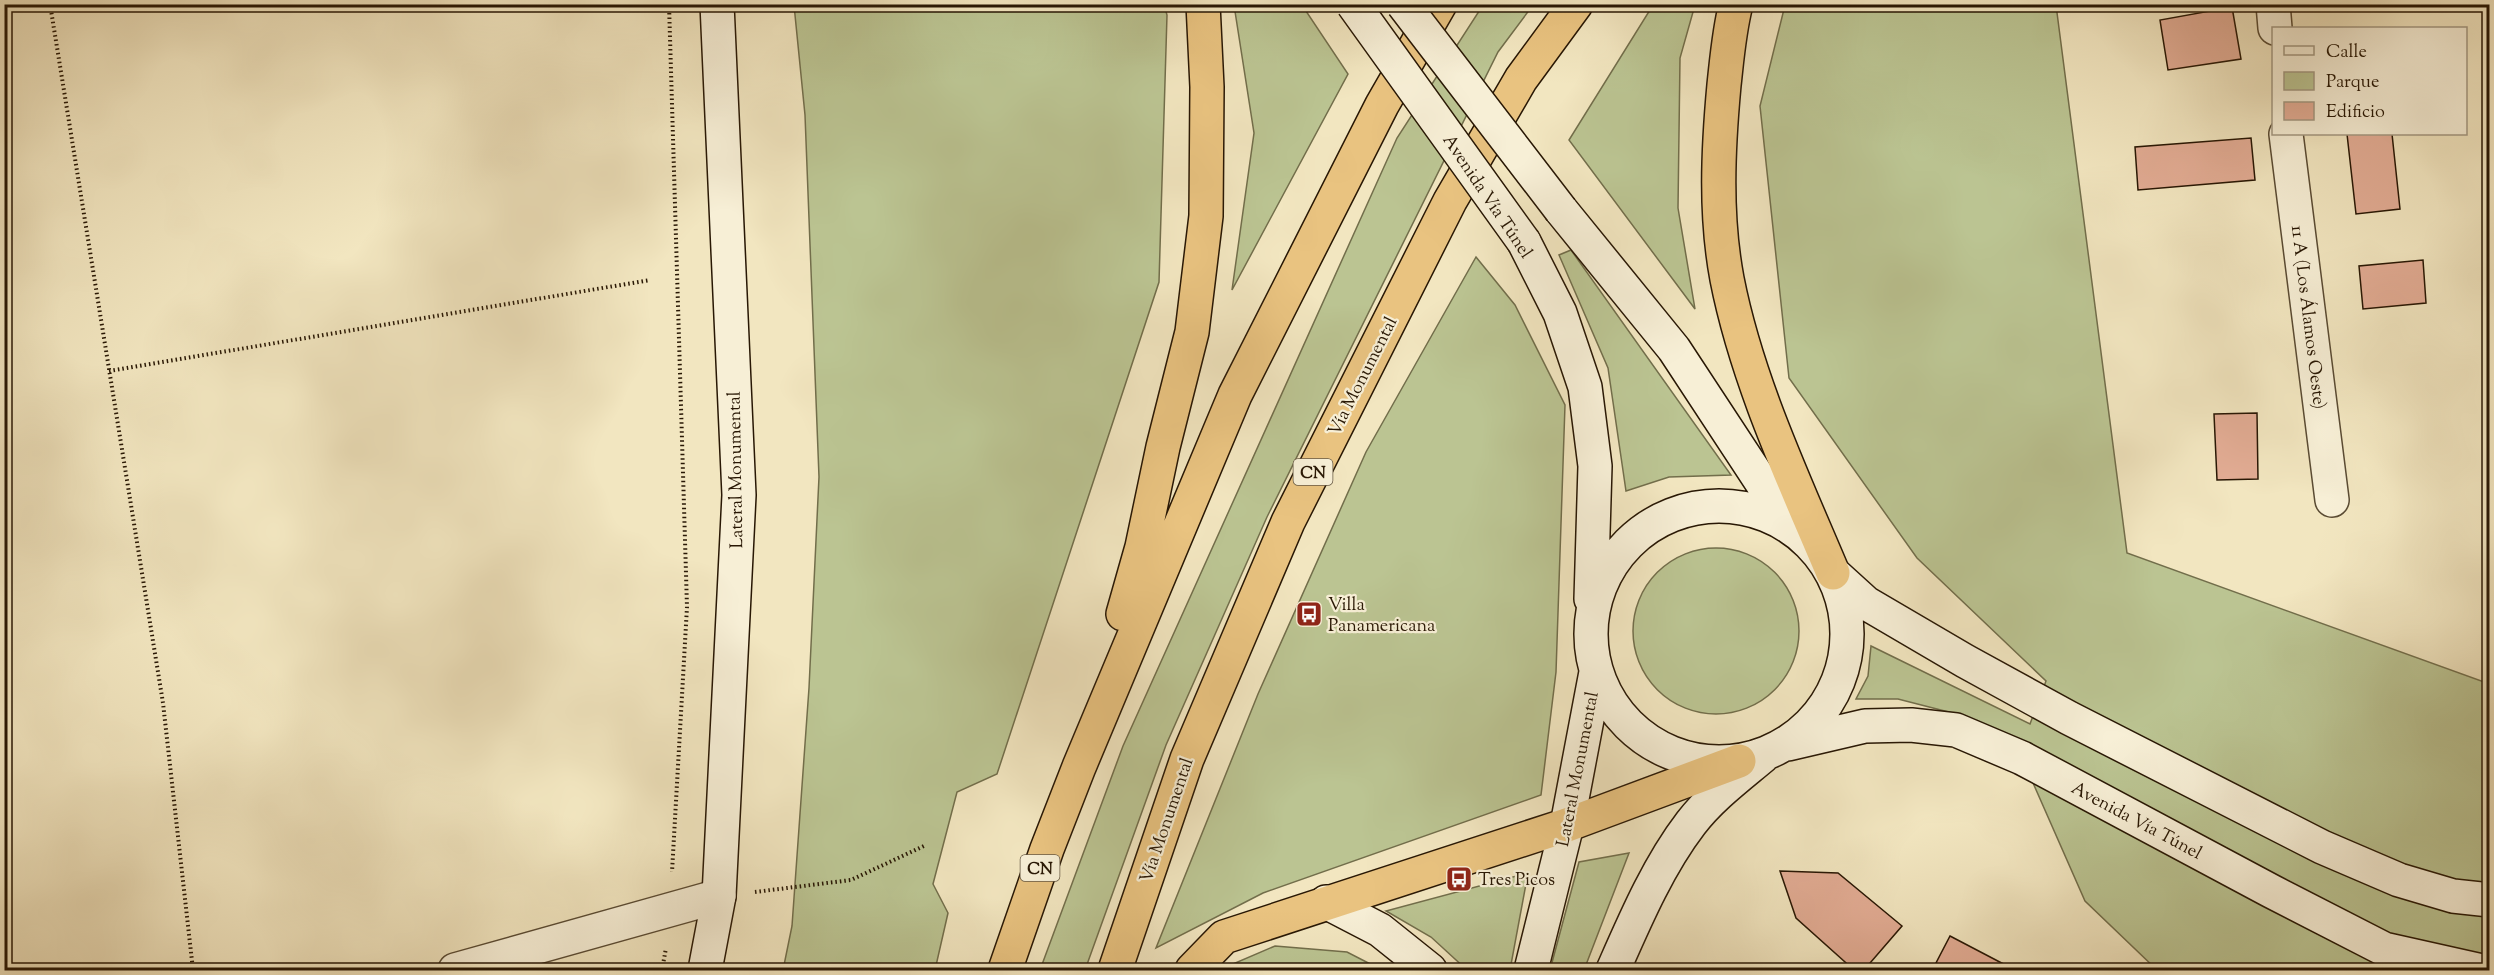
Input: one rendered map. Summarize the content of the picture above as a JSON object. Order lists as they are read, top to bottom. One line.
{"streets":{"highway":["Vía Monumental","CN"],"main road":["Avenida Vía Túnel","11 A (Los Álamos Oeste)","Lateral Monumental"]},"crossings":[["Avenida Vía Túnel","Lateral Monumental"]],"places":{"bus stop":["Villa Panamericana","Tres Picos"]},"legend":["Calle","Parque","Edificio"]}
